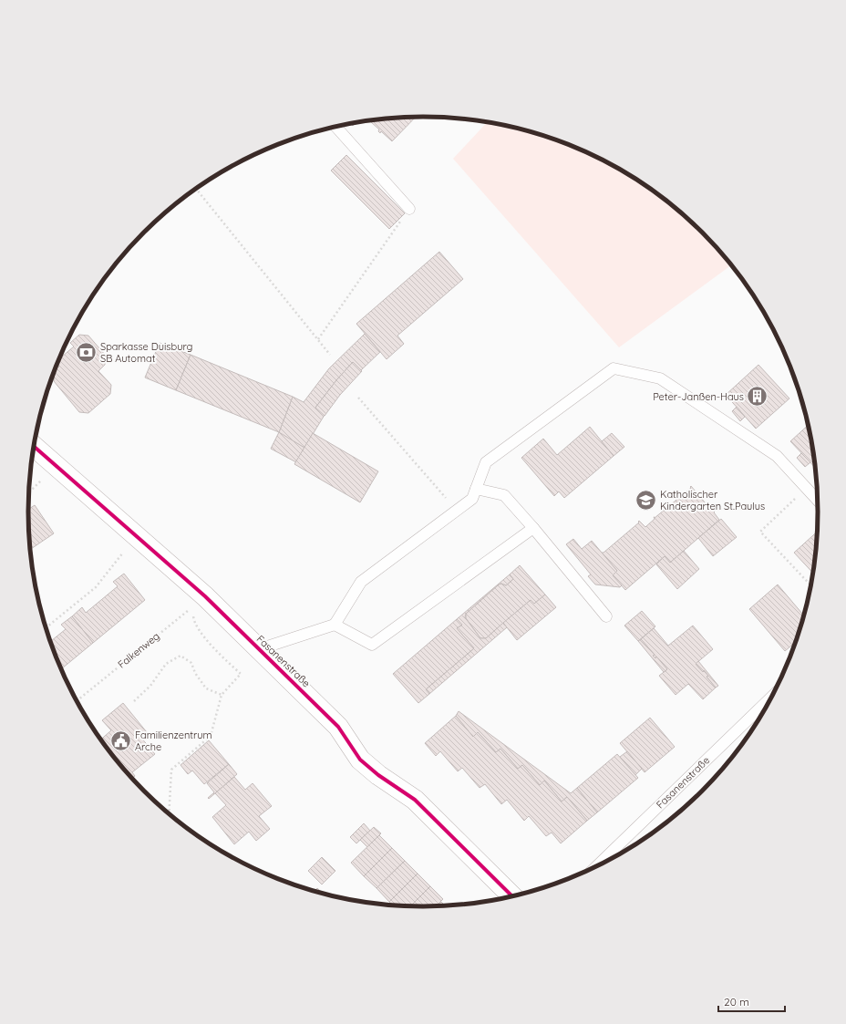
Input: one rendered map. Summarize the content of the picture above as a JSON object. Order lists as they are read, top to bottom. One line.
{"streets":{"street":["Fasanenstraße"],"path":["Falkenweg"]},"crossings":[["Falkenweg","Fasanenstraße"]],"places":{"bank":["Sparkasse Duisburg SB Automat"],"building":["Peter-Janßen-Haus"],"school or university":["Katholischer Kindergarten St.Paulus"],"public building":["Familienzentrum Arche"]},"scale_bar":"20 m"}
